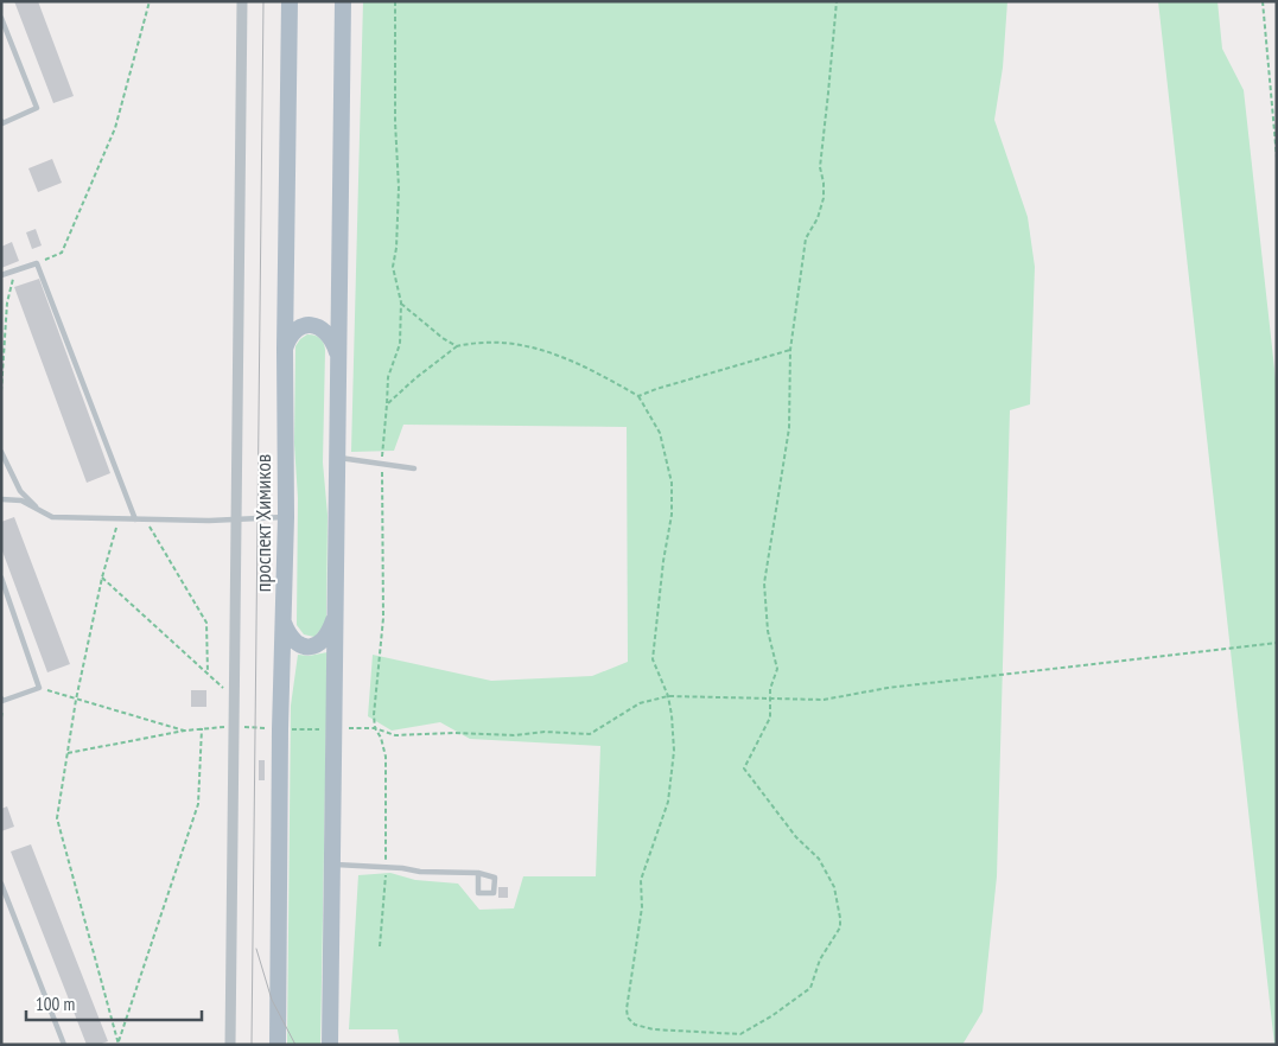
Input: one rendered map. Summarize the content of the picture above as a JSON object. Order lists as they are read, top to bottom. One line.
{"streets":{"main road":["проспект Химиков"]},"scale_bar":"100 m"}
